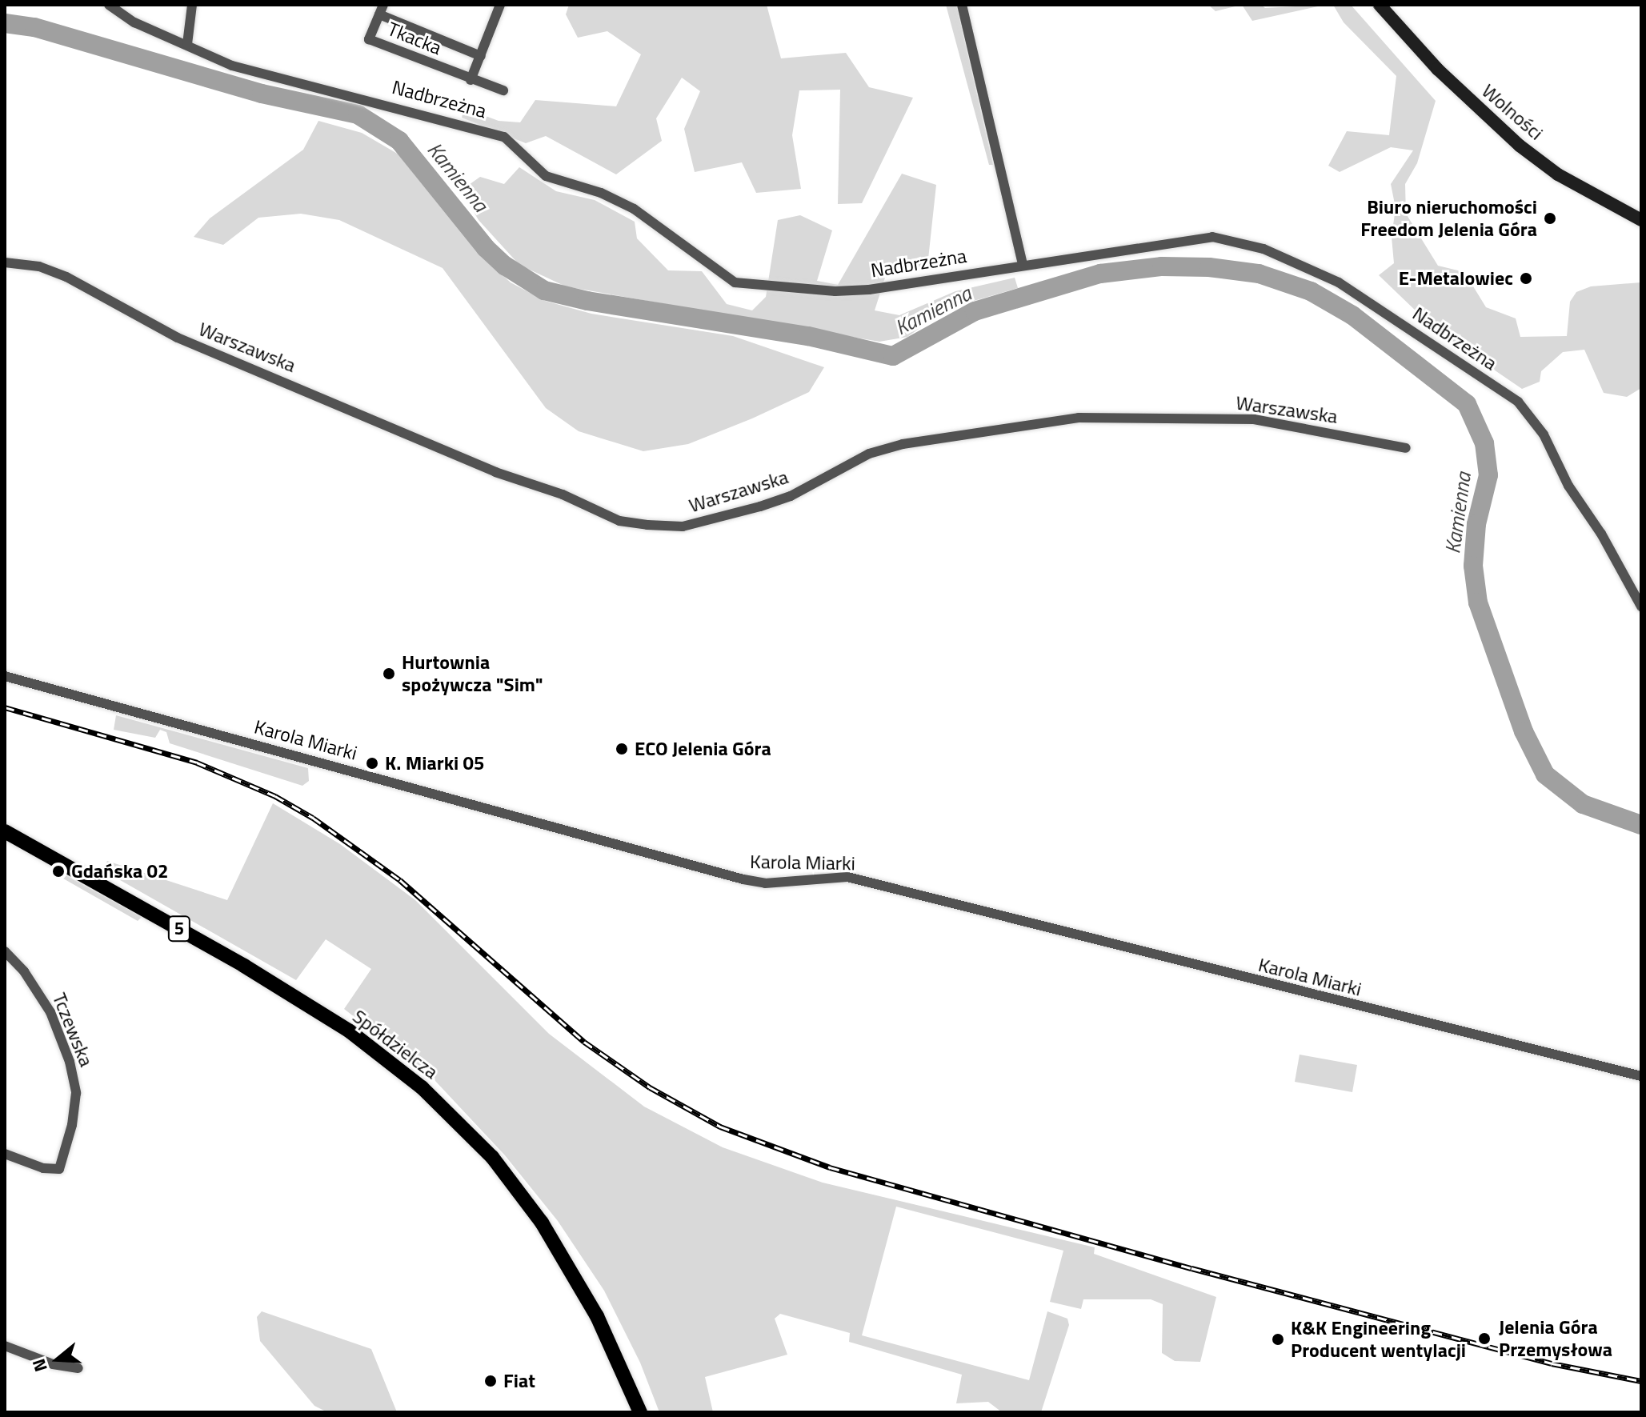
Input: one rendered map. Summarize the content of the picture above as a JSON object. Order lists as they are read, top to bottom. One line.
{"streets":{"main road":["5","Spółdzielcza"],"street":["Tkacka","Nadbrzeżna","Wolności","Warszawska","Karola Miarki","Tczewska"]},"water":["Kamienna"],"places":["Biuro nieruchomości Freedom Jelenia Góra","E-Metalowiec","Hurtownia spożywcza \"Sim\"","ECO Jelenia Góra","K. Miarki 05","Gdańska 02","Jelenia Góra Przemysłowa","K&K Engineering Producent wentylacji","Fiat"],"north":"left"}
